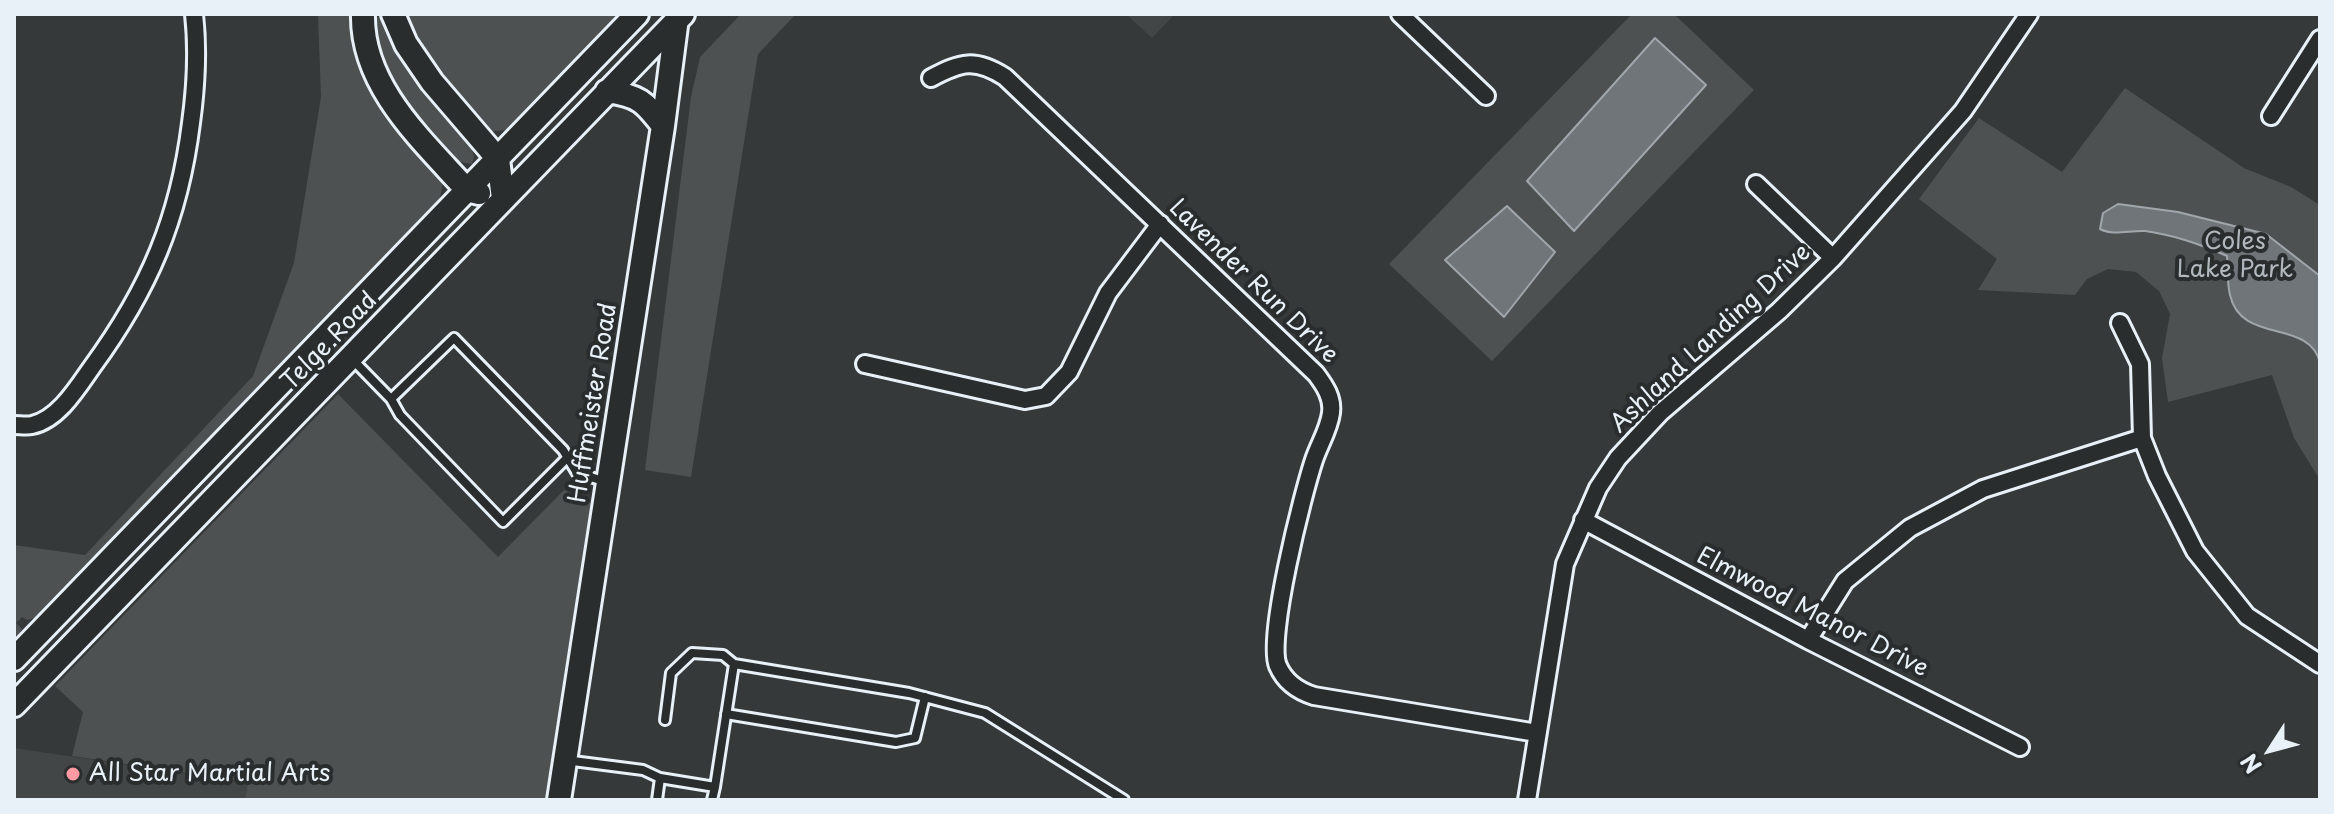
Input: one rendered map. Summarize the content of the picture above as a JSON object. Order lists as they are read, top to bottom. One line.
{"streets":{"main road":["Telge Road","Huffmeister Road"],"street":["Lavender Run Drive","Ashland Landing Drive","Elmwood Manor Drive"]},"crossings":[["Lavender Run Drive","Ashland Landing Drive"],["Ashland Landing Drive","Elmwood Manor Drive"],["Telge Road","Huffmeister Road"]],"parks":["Coles Lake Park"],"places":["All Star Martial Arts"],"north":"bottom left"}
